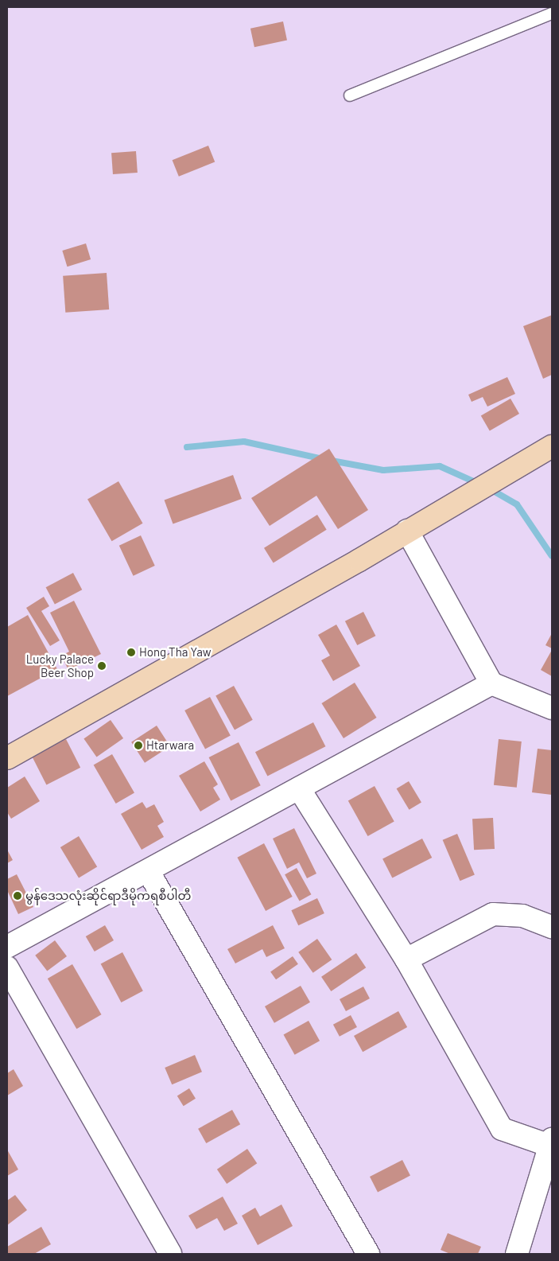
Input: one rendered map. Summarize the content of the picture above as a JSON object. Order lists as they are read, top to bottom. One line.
{"places":["Hong Tha Yaw","Lucky Palace Beer Shop","Htarwara","မွန်ဒေသလုံးဆိုင်ရာဒီမိုကရစီပါတီ"]}
